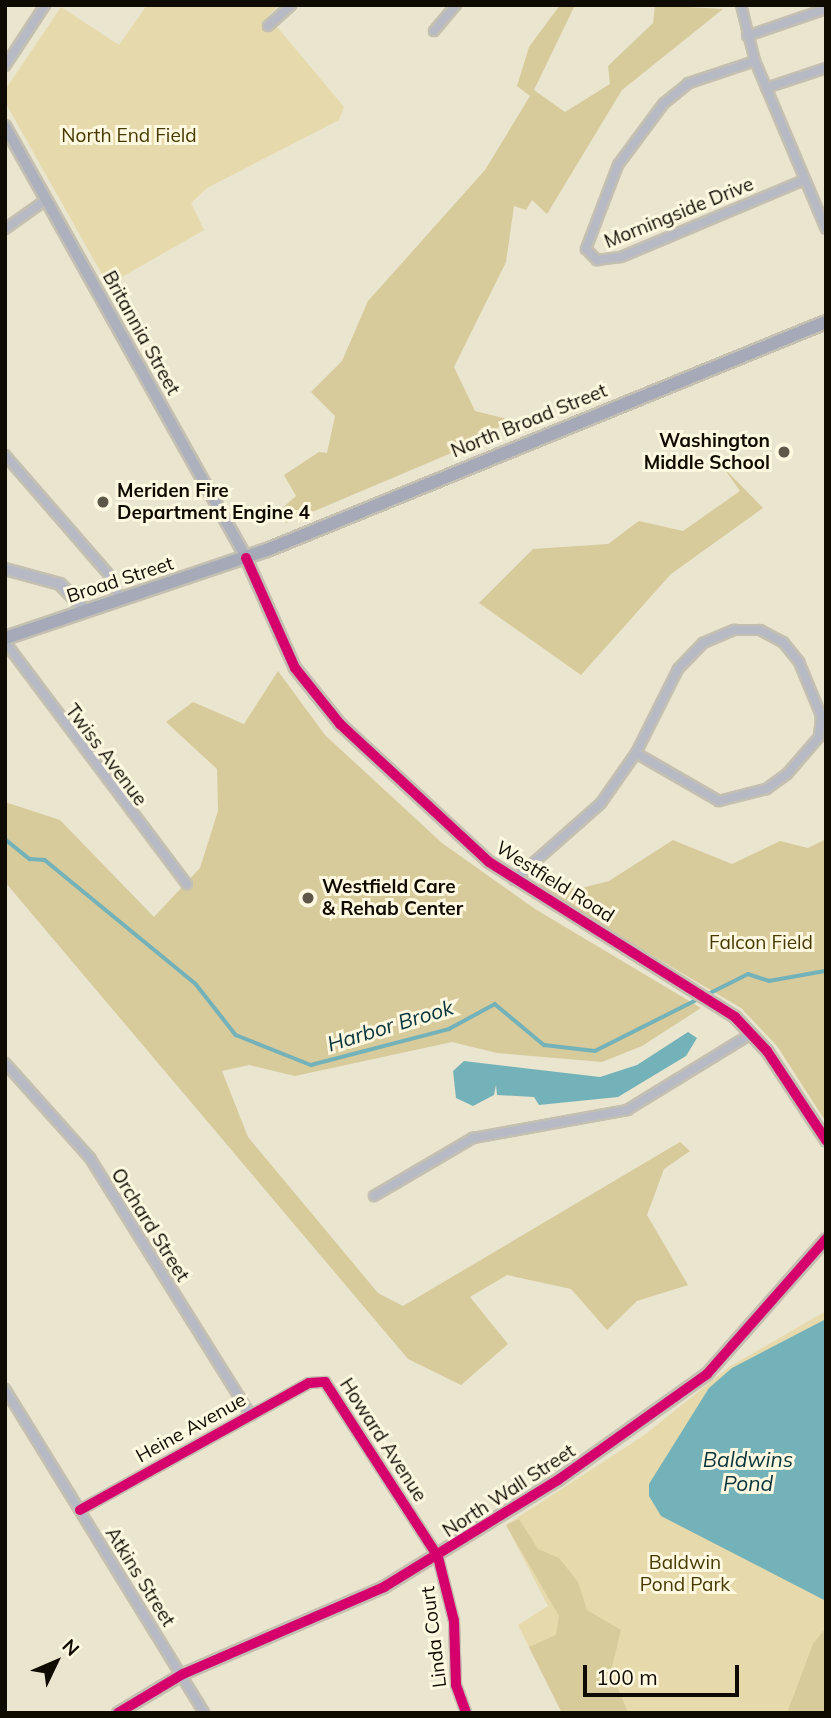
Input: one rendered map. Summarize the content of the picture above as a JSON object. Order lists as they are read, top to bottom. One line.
{"streets":{"main road":["Britannia Street","North Broad Street","Broad Street"],"street":["Morningside Drive","Twiss Avenue","Westfield Road","Orchard Street","Heine Avenue","Howard Avenue","North Wall Street","Atkins Street","Linda Court"]},"crossings":[["Britannia Street","North Broad Street"],["Britannia Street","Broad Street"],["Britannia Street","Westfield Road"],["North Broad Street","Broad Street"],["North Broad Street","Westfield Road"],["Broad Street","Twiss Avenue"],["Broad Street","Westfield Road"],["Orchard Street","Heine Avenue"],["Heine Avenue","Howard Avenue"],["Heine Avenue","Atkins Street"],["Howard Avenue","North Wall Street"],["Howard Avenue","Linda Court"],["North Wall Street","Atkins Street"],["North Wall Street","Linda Court"]],"water":["Harbor Brook","Baldwins Pond"],"parks":["North End Field","Falcon Field","Baldwin Pond Park"],"places":["Washington Middle School","Meriden Fire Department Engine 4","Westfield Care & Rehab Center"],"scale_bar":"100 m","north":"top right"}
